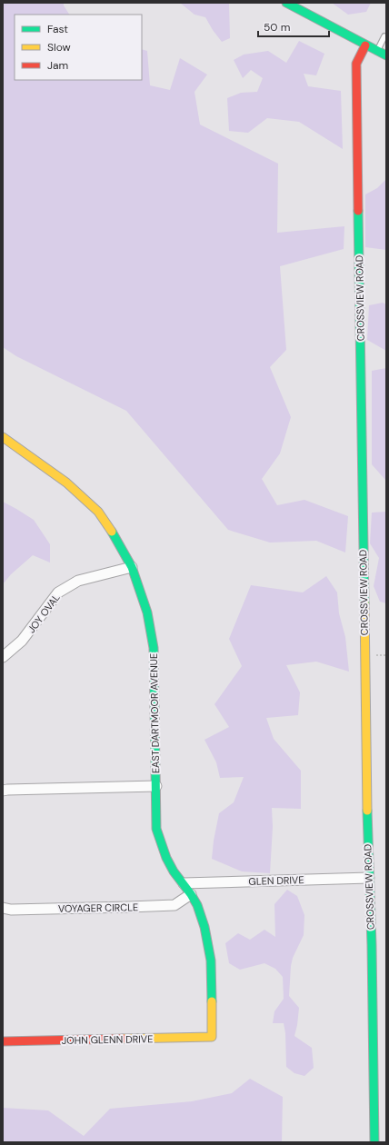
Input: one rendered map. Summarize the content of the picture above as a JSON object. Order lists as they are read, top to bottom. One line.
{"streets":{"street":["CROSSVIEW ROAD","JOY OVAL","EAST DARTMOOR AVENUE","GLEN DRIVE","VOYAGER CIRCLE","JOHN GLENN DRIVE"]},"crossings":[["CROSSVIEW ROAD","GLEN DRIVE"],["JOY OVAL","EAST DARTMOOR AVENUE"],["EAST DARTMOOR AVENUE","GLEN DRIVE"],["EAST DARTMOOR AVENUE","VOYAGER CIRCLE"],["EAST DARTMOOR AVENUE","JOHN GLENN DRIVE"]],"legend":["Fast","Slow","Jam"],"scale_bar":"50 m"}
